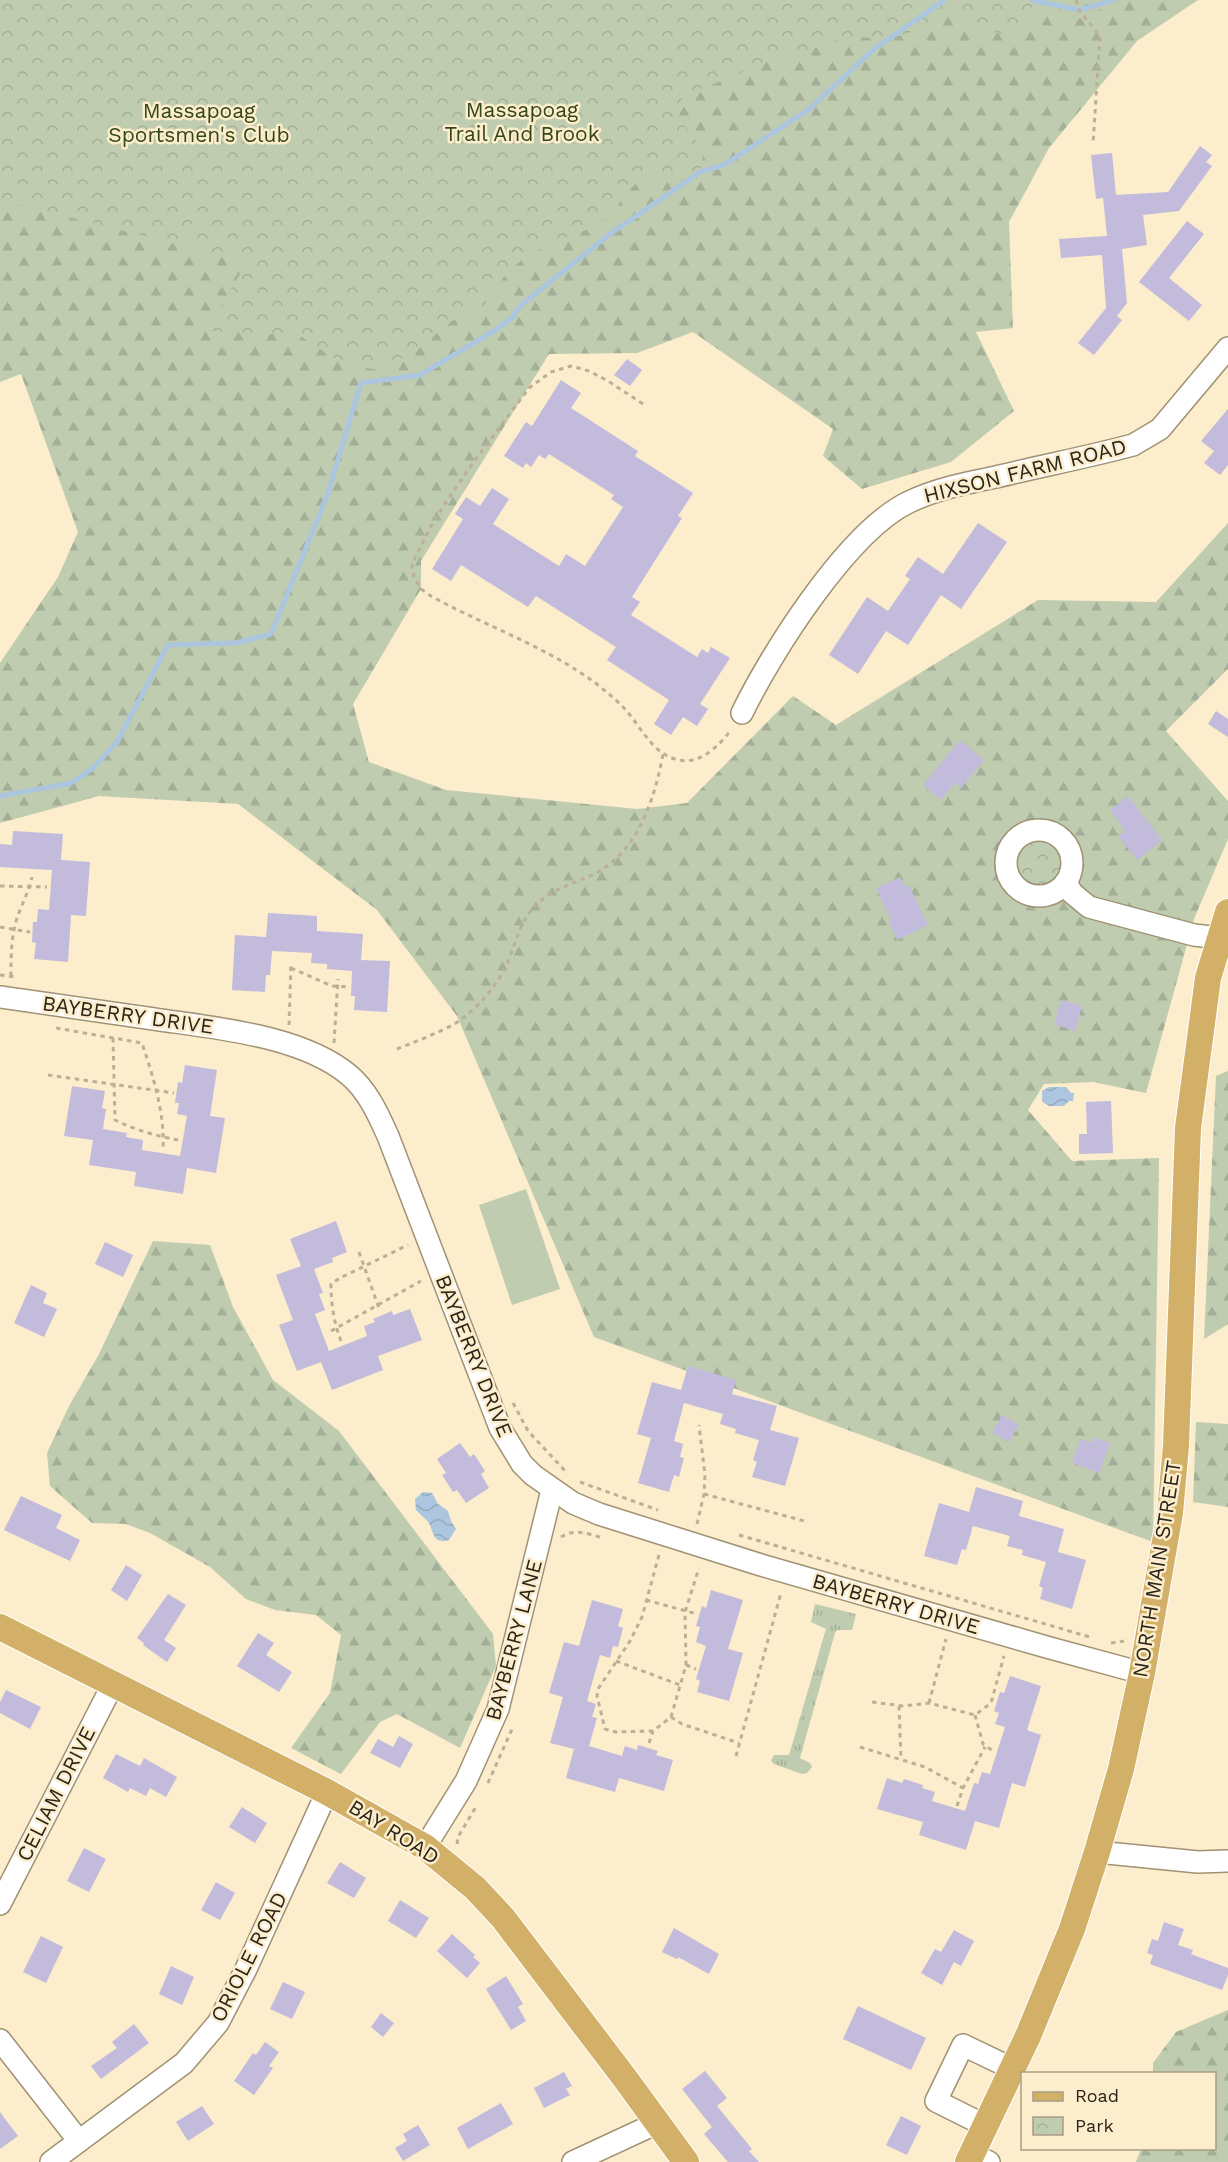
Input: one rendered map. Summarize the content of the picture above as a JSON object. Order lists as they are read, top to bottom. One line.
{"streets":{"main road":["NORTH MAIN STREET","BAY ROAD"],"street":["HIXSON FARM ROAD","BAYBERRY DRIVE","BAYBERRY LANE","CELIAM DRIVE","ORIOLE ROAD"]},"crossings":[["BAYBERRY DRIVE","NORTH MAIN STREET"],["BAYBERRY DRIVE","BAYBERRY LANE"],["BAYBERRY LANE","BAY ROAD"],["CELIAM DRIVE","BAY ROAD"],["BAY ROAD","ORIOLE ROAD"]],"parks":["Massapoag Trail And Brook","Massapoag Sportsmen's Club"],"legend":["Road","Park"]}
